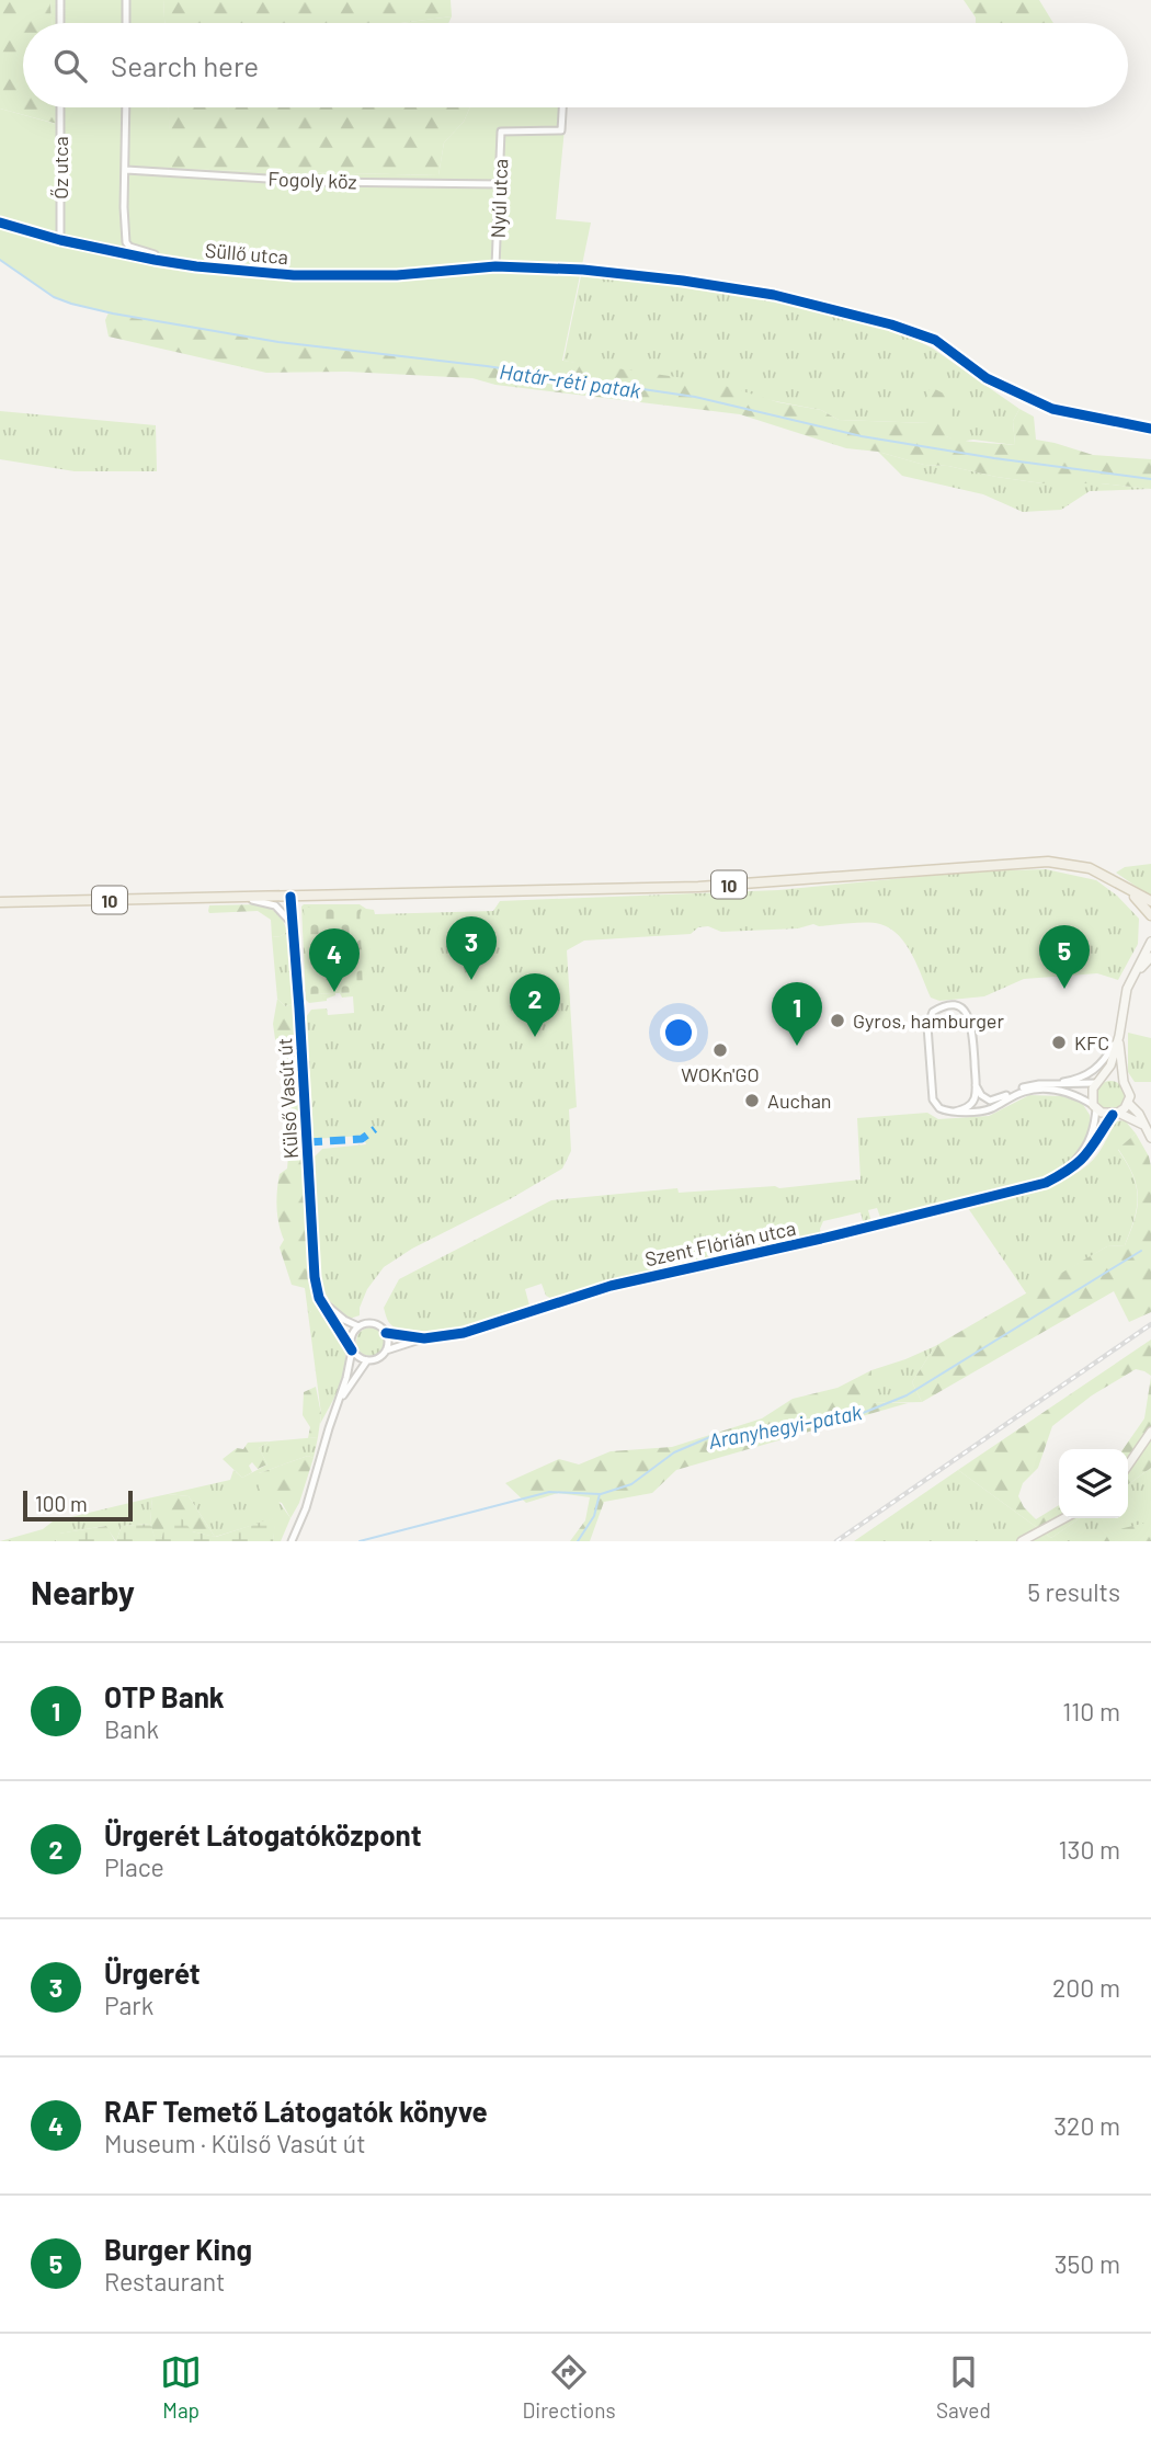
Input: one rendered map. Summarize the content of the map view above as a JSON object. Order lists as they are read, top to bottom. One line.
{"streets":{"main road":["10"],"street":["Őz utca","Fogoly köz","Nyúl utca","Süllő utca","Külső Vasút út","Szent Flórián utca"]},"crossings":[["Őz utca","Süllő utca"],["Fogoly köz","Nyúl utca"],["Nyúl utca","Süllő utca"],["10","Külső Vasút út"],["Külső Vasút út","Szent Flórián utca"]],"water":["Határ-réti patak","Aranyhegyi-patak"],"places":["Gyros, hamburger","KFC","WOKn'GO","Auchan"],"scale_bar":"100 m","page":{"search":"Search here","pins":["3","5","4","2","1"],"scale":"100 m","heading":["Nearby","5 results"],"list":[{"mark":"1","name":"OTP Bank","note":"Bank","value":"110 m"},{"mark":"2","name":"Ürgerét Látogatóközpont","note":"Place","value":"130 m"},{"mark":"3","name":"Ürgerét","note":"Park","value":"200 m"},{"mark":"4","name":"RAF Temető Látogatók könyve","note":"Museum · Külső Vasút út","value":"320 m"},{"mark":"5","name":"Burger King","note":"Restaurant","value":"350 m"}],"nav":["Map","Directions","Saved"]}}
